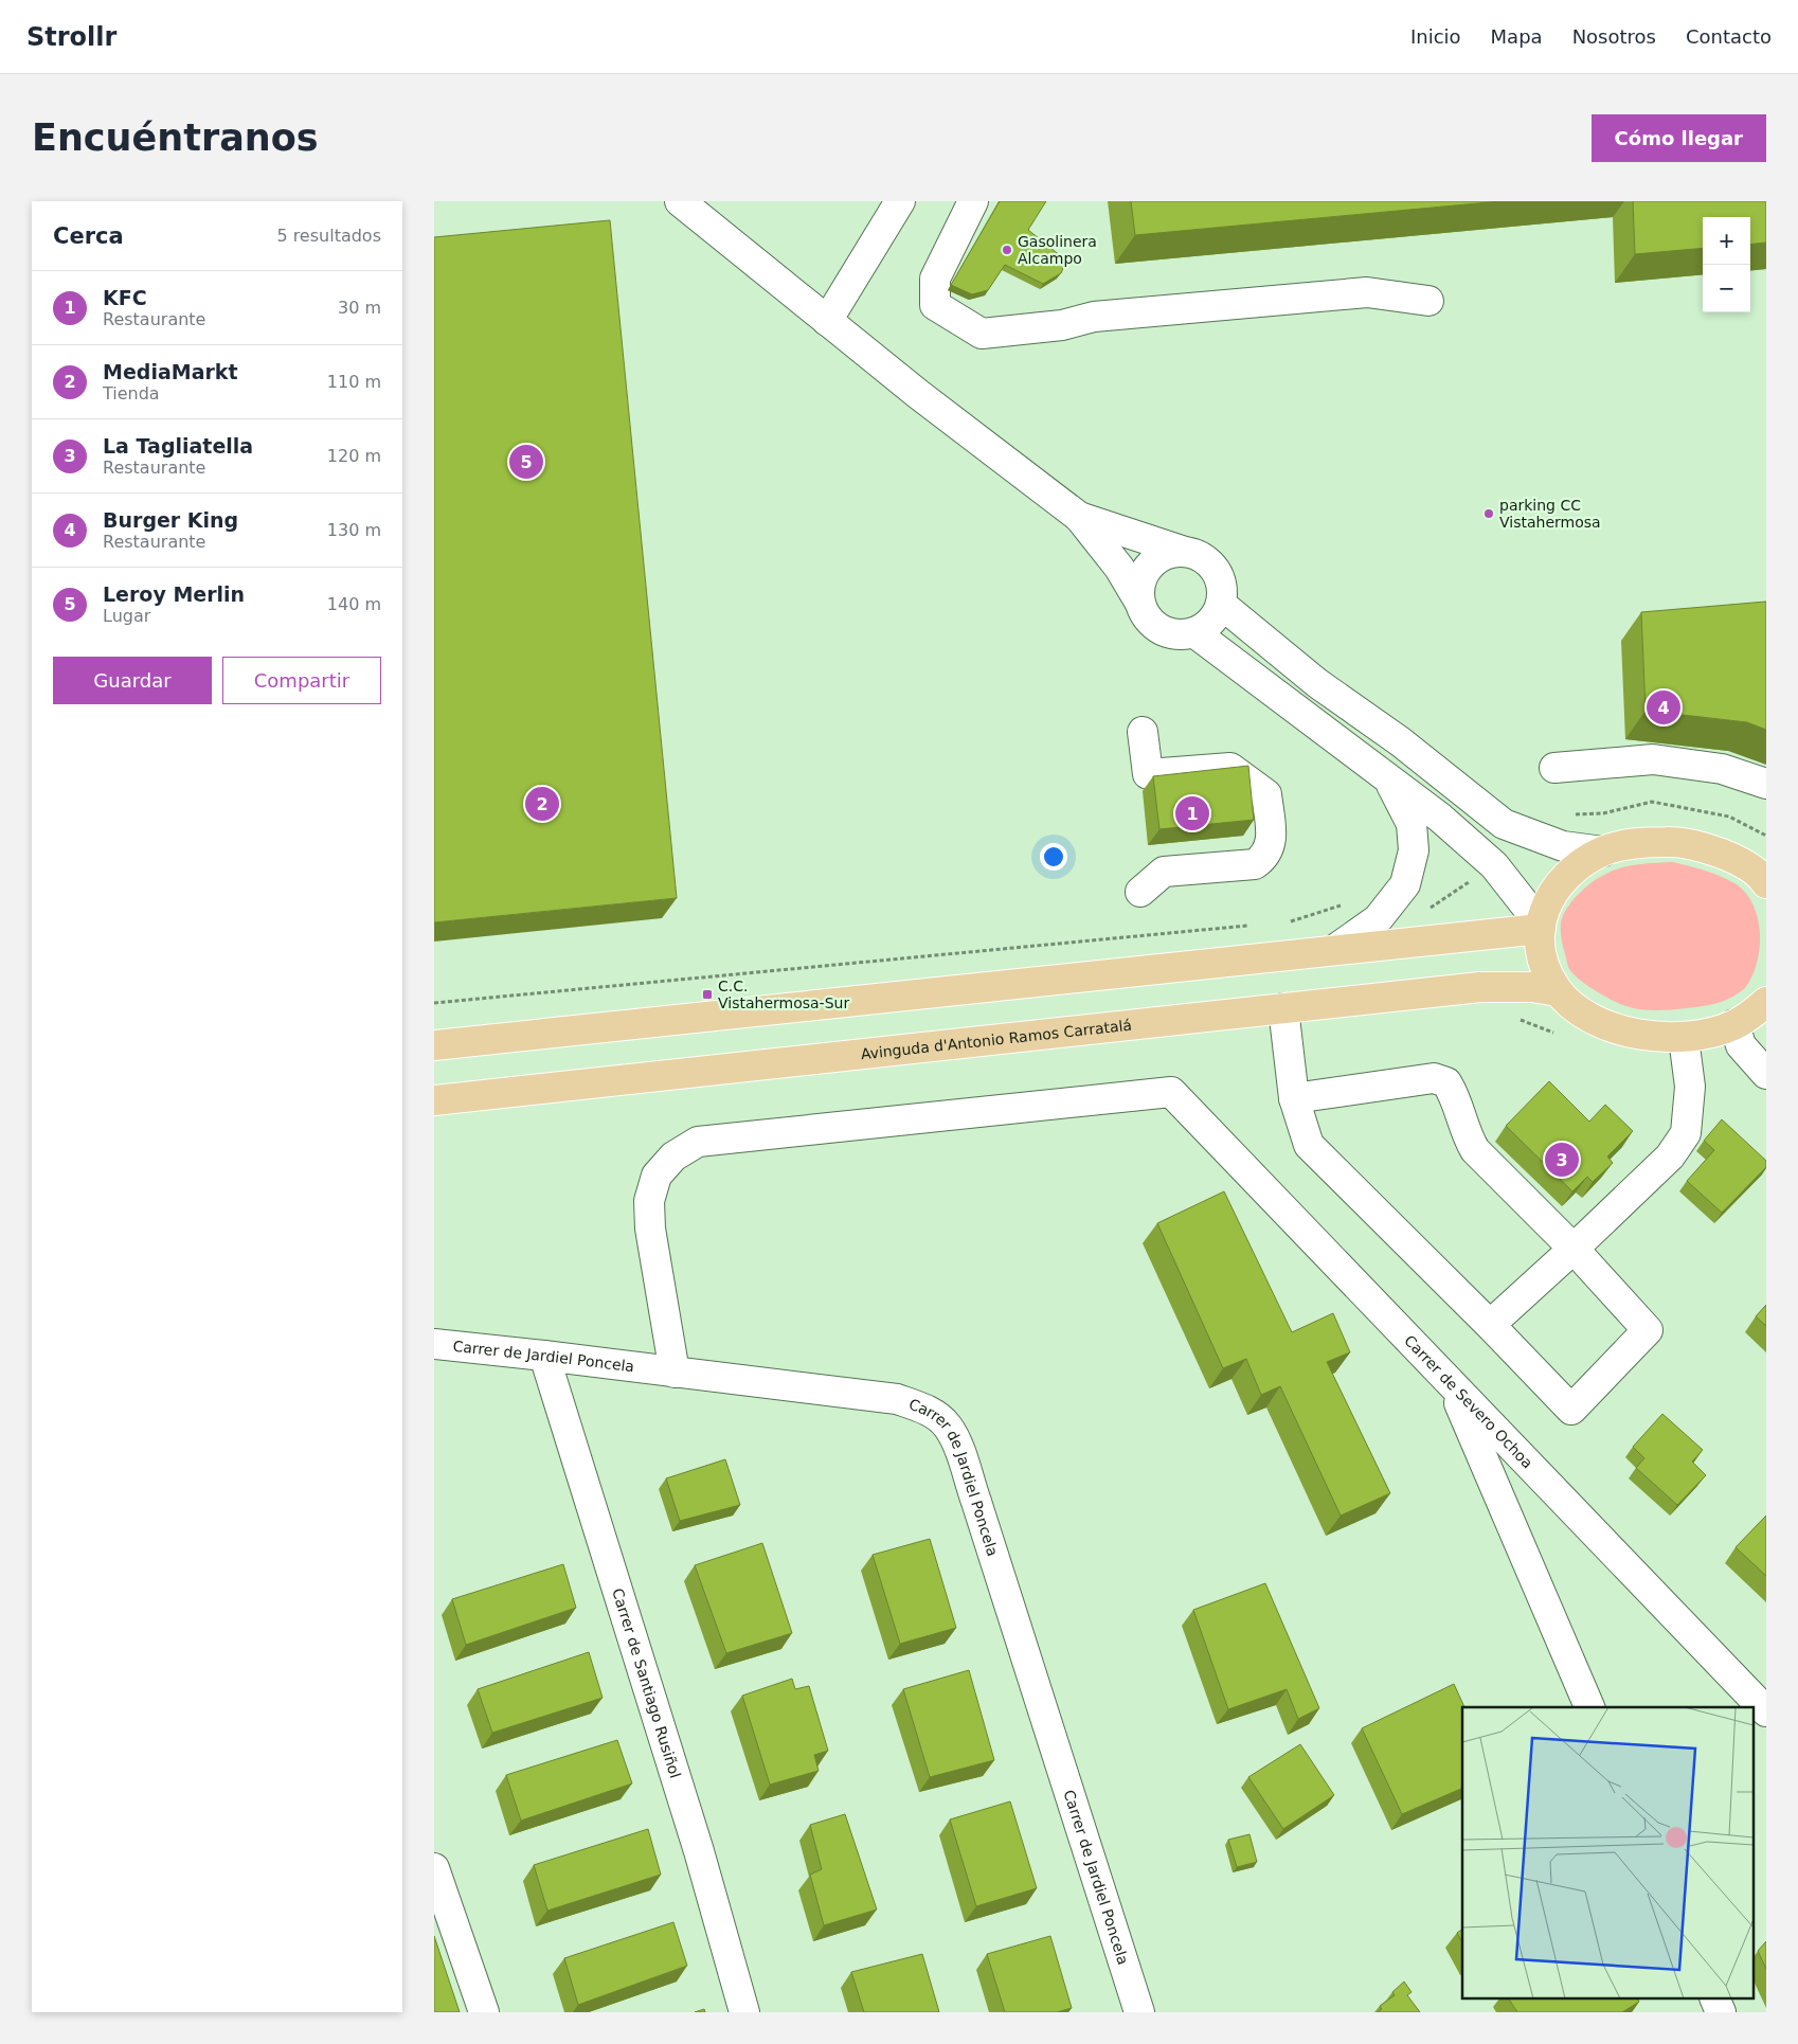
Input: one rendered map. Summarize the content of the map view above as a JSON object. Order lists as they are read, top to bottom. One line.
{"streets":{"main road":["Avinguda d'Antonio Ramos Carratalá"],"street":["Carrer de Jardiel Poncela","Carrer de Severo Ochoa","Carrer de Santiago Rusiñol"]},"crossings":[["Carrer de Jardiel Poncela","Carrer de Severo Ochoa"],["Carrer de Jardiel Poncela","Carrer de Santiago Rusiñol"]],"places":{"other":["Gasolinera Alcampo","parking CC Vistahermosa"],"transit":["C.C. Vistahermosa-Sur"]},"page":{"header":"Strollr","nav":["Inicio","Mapa","Nosotros","Contacto"],"buttons":["Cómo llegar",["Guardar","Compartir"]],"title":"Encuéntranos","heading":["Cerca","5 resultados"],"map_buttons":["+","−"],"list":[{"mark":"1","name":"KFC","note":"Restaurante","value":"30 m"},{"mark":"2","name":"MediaMarkt","note":"Tienda","value":"110 m"},{"mark":"3","name":"La Tagliatella","note":"Restaurante","value":"120 m"},{"mark":"4","name":"Burger King","note":"Restaurante","value":"130 m"},{"mark":"5","name":"Leroy Merlin","note":"Lugar","value":"140 m"}],"pins":["5","4","2","1","3"]}}
